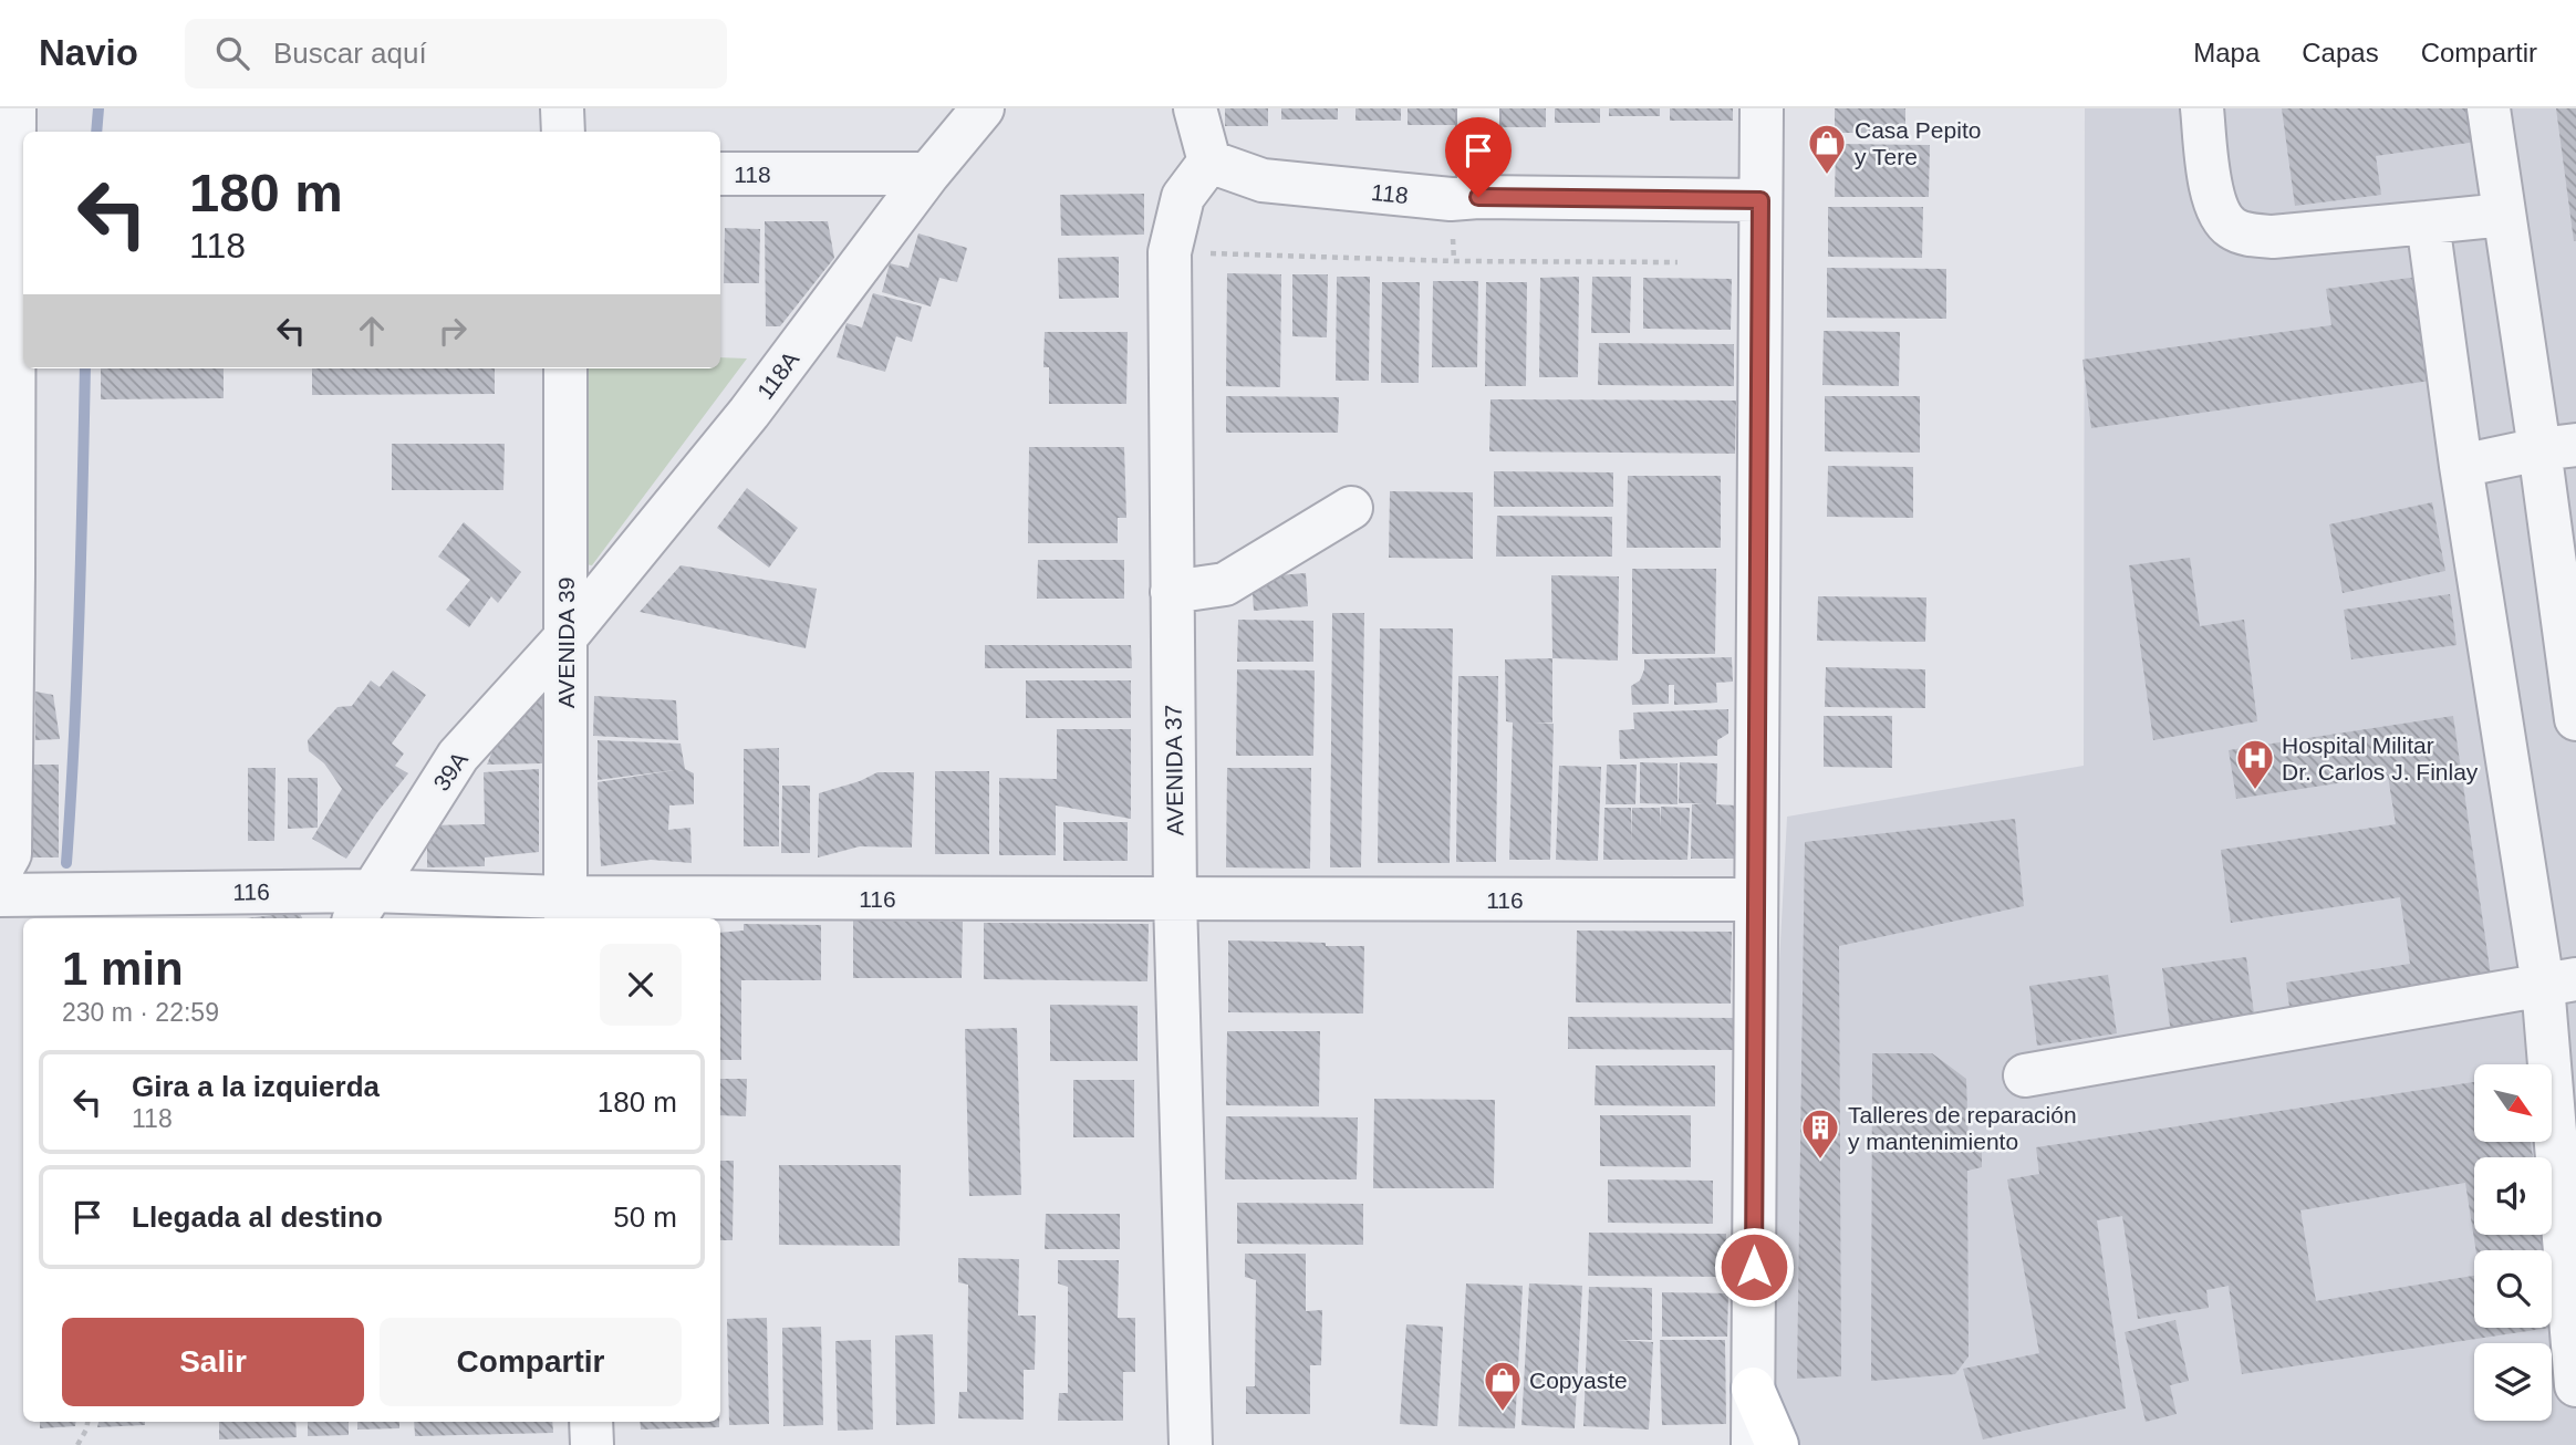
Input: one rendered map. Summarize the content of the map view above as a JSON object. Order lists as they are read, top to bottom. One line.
{"streets":{"street":["118","118A","AVENIDA 39","AVENIDA 37","39A","116"]},"crossings":[["118","118A"],["118","AVENIDA 37"],["118A","AVENIDA 39"],["118A","39A"],["AVENIDA 39","39A"],["AVENIDA 39","116"],["AVENIDA 37","116"],["39A","116"]],"places":{"shop":["Casa Pepito y Tere","Copyaste"],"hospital":["Hospital Militar Dr. Carlos J. Finlay"],"building":["Talleres de reparación y mantenimiento"]},"north":"bottom right","page":{"header":"Navio","search":"Buscar aquí","nav":["Mapa","Capas","Compartir"],"turn":["180 m","118"],"heading":["1 min","230 m · 22:59"],"list":[{"name":"Gira a la izquierda","note":"118","value":"180 m"},{"name":"Llegada al destino","value":"50 m"}],"buttons":["Salir","Compartir"]}}
